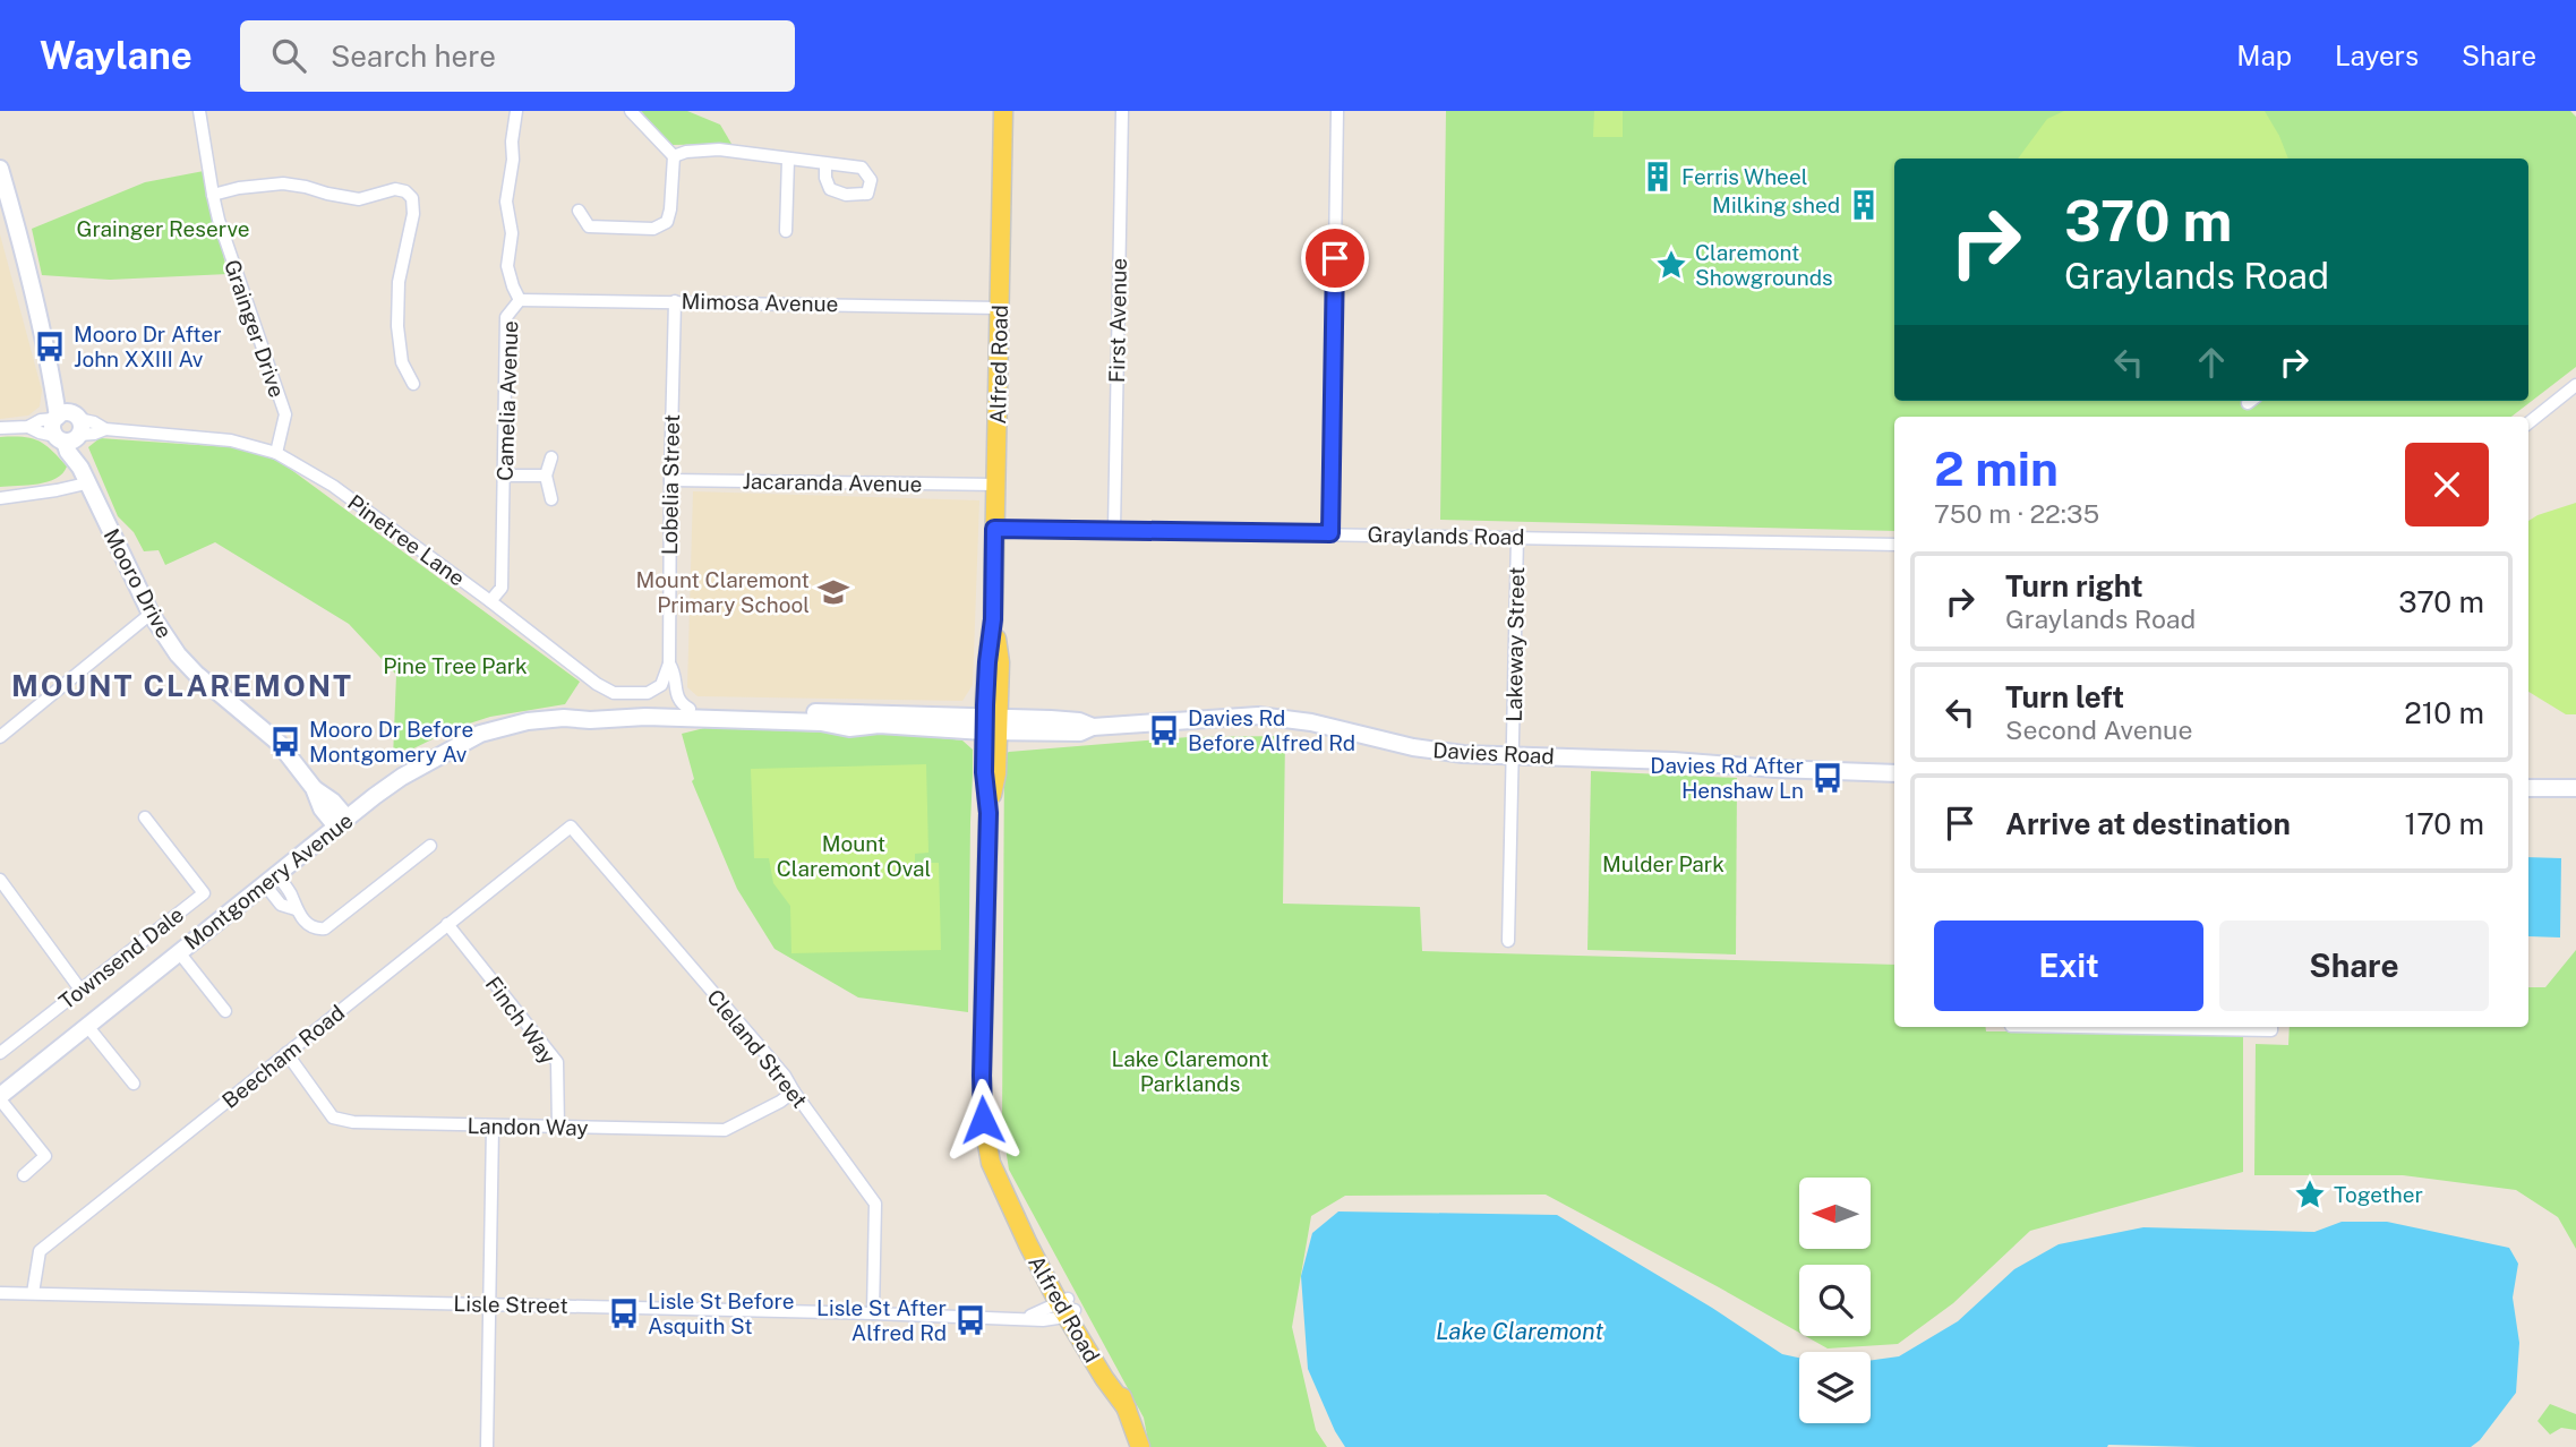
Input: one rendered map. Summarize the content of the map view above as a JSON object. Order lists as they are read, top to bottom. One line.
{"streets":{"main road":["Alfred Road"],"street":["Mimosa Avenue","First Avenue","Grainger Drive","Camelia Avenue","Jacaranda Avenue","Lobelia Street","Graylands Road","Pinetree Lane","Mooro Drive","Lakeway Street","Davies Road","Montgomery Avenue","Townsend Dale","Finch Way","Cleland Street","Beecham Road","Landon Way","Lisle Street"]},"crossings":[["Mimosa Avenue","Alfred Road"],["Mimosa Avenue","Camelia Avenue"],["Mimosa Avenue","Lobelia Street"],["First Avenue","Graylands Road"],["Grainger Drive","Pinetree Lane"],["Alfred Road","Jacaranda Avenue"],["Alfred Road","Graylands Road"],["Alfred Road","Davies Road"],["Alfred Road","Montgomery Avenue"],["Alfred Road","Lisle Street"],["Camelia Avenue","Pinetree Lane"],["Jacaranda Avenue","Lobelia Street"],["Lobelia Street","Pinetree Lane"],["Lobelia Street","Montgomery Avenue"],["Graylands Road","Lakeway Street"],["Pinetree Lane","Mooro Drive"],["Mooro Drive","Montgomery Avenue"],["Lakeway Street","Davies Road"],["Davies Road","Montgomery Avenue"],["Finch Way","Beecham Road"],["Finch Way","Landon Way"],["Cleland Street","Beecham Road"],["Cleland Street","Landon Way"],["Cleland Street","Lisle Street"],["Beecham Road","Landon Way"],["Beecham Road","Lisle Street"]],"districts":["MOUNT CLAREMONT"],"water":["Lake Claremont"],"parks":["Grainger Reserve","Pine Tree Park","Mount Claremont Oval","Mulder Park","Lake Claremont Parklands"],"places":{"building":["Ferris Wheel","Milking shed"],"place":["Claremont Showgrounds","Together"],"bus stop":["Mooro Dr After John XXIII Av","Davies Rd Before Alfred Rd","Mooro Dr Before Montgomery Av","Davies Rd After Henshaw Ln","Lisle St Before Asquith St","Lisle St After Alfred Rd"],"school or university":["Mount Claremont Primary School"]},"north":"left","page":{"header":"Waylane","search":"Search here","nav":["Map","Layers","Share"],"turn":["370 m","Graylands Road"],"heading":["2 min","750 m · 22:35"],"list":[{"name":"Turn right","note":"Graylands Road","value":"370 m"},{"name":"Turn left","note":"Second Avenue","value":"210 m"},{"name":"Arrive at destination","value":"170 m"}],"buttons":["Exit","Share"]}}
